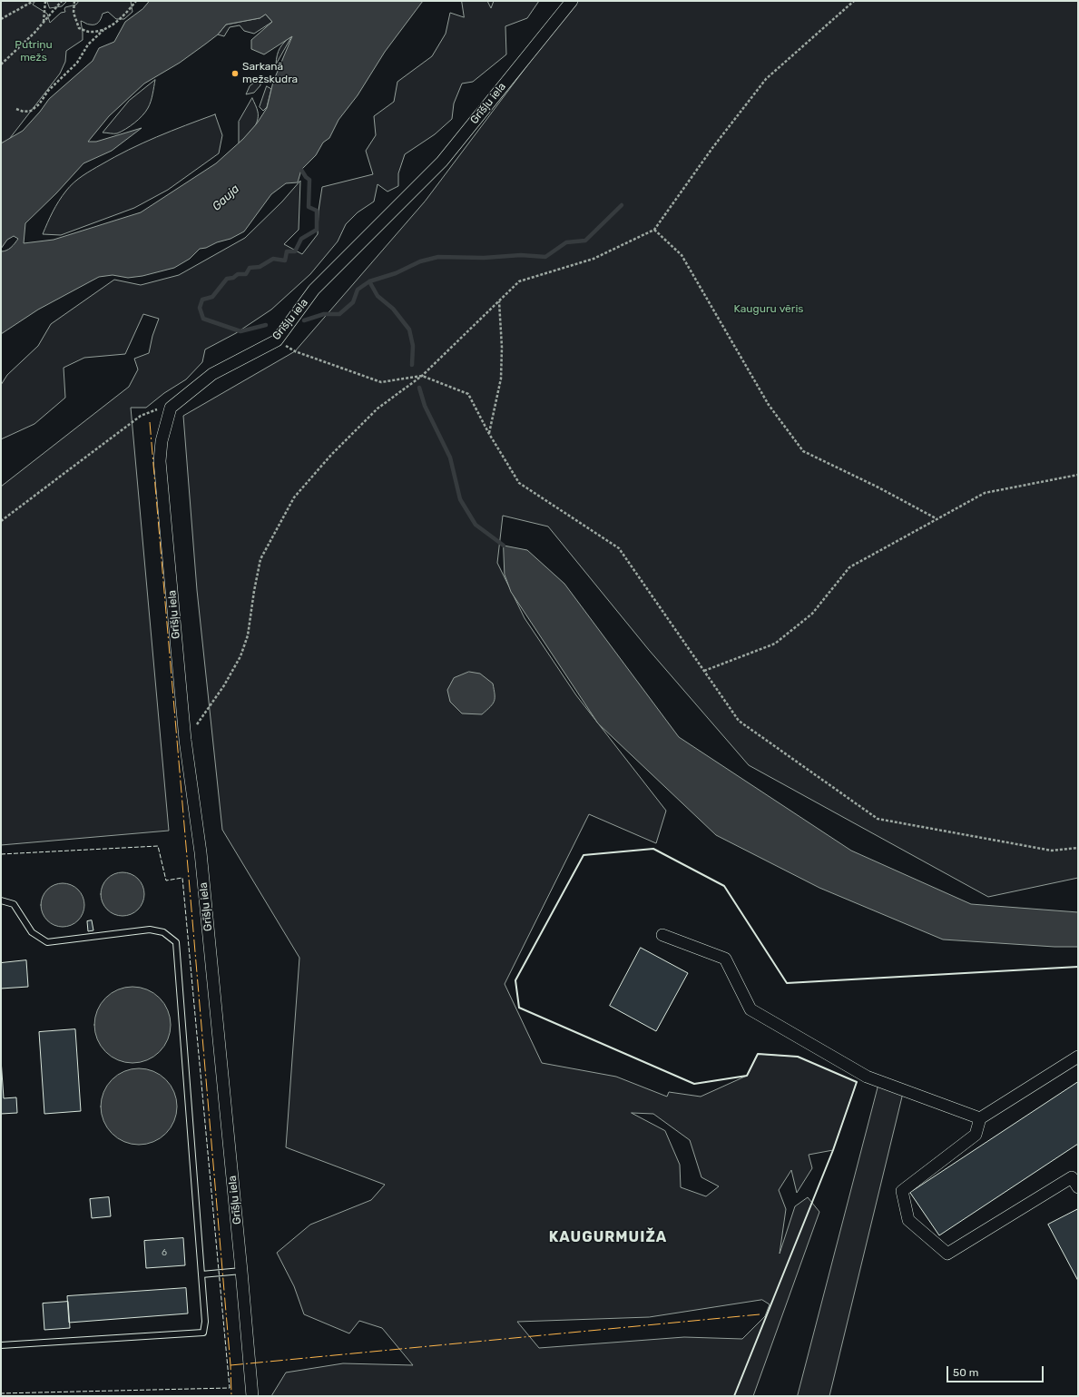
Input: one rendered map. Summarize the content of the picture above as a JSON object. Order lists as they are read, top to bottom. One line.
{"streets":{"street":["Grīšļu iela"]},"districts":["KAUGURMUIŽA"],"water":["Gauja"],"parks":["Putriņu mežs","Kauguru vēris"],"places":["Sarkanā mežskudra"],"house_numbers":["6"],"scale_bar":"50 m"}
